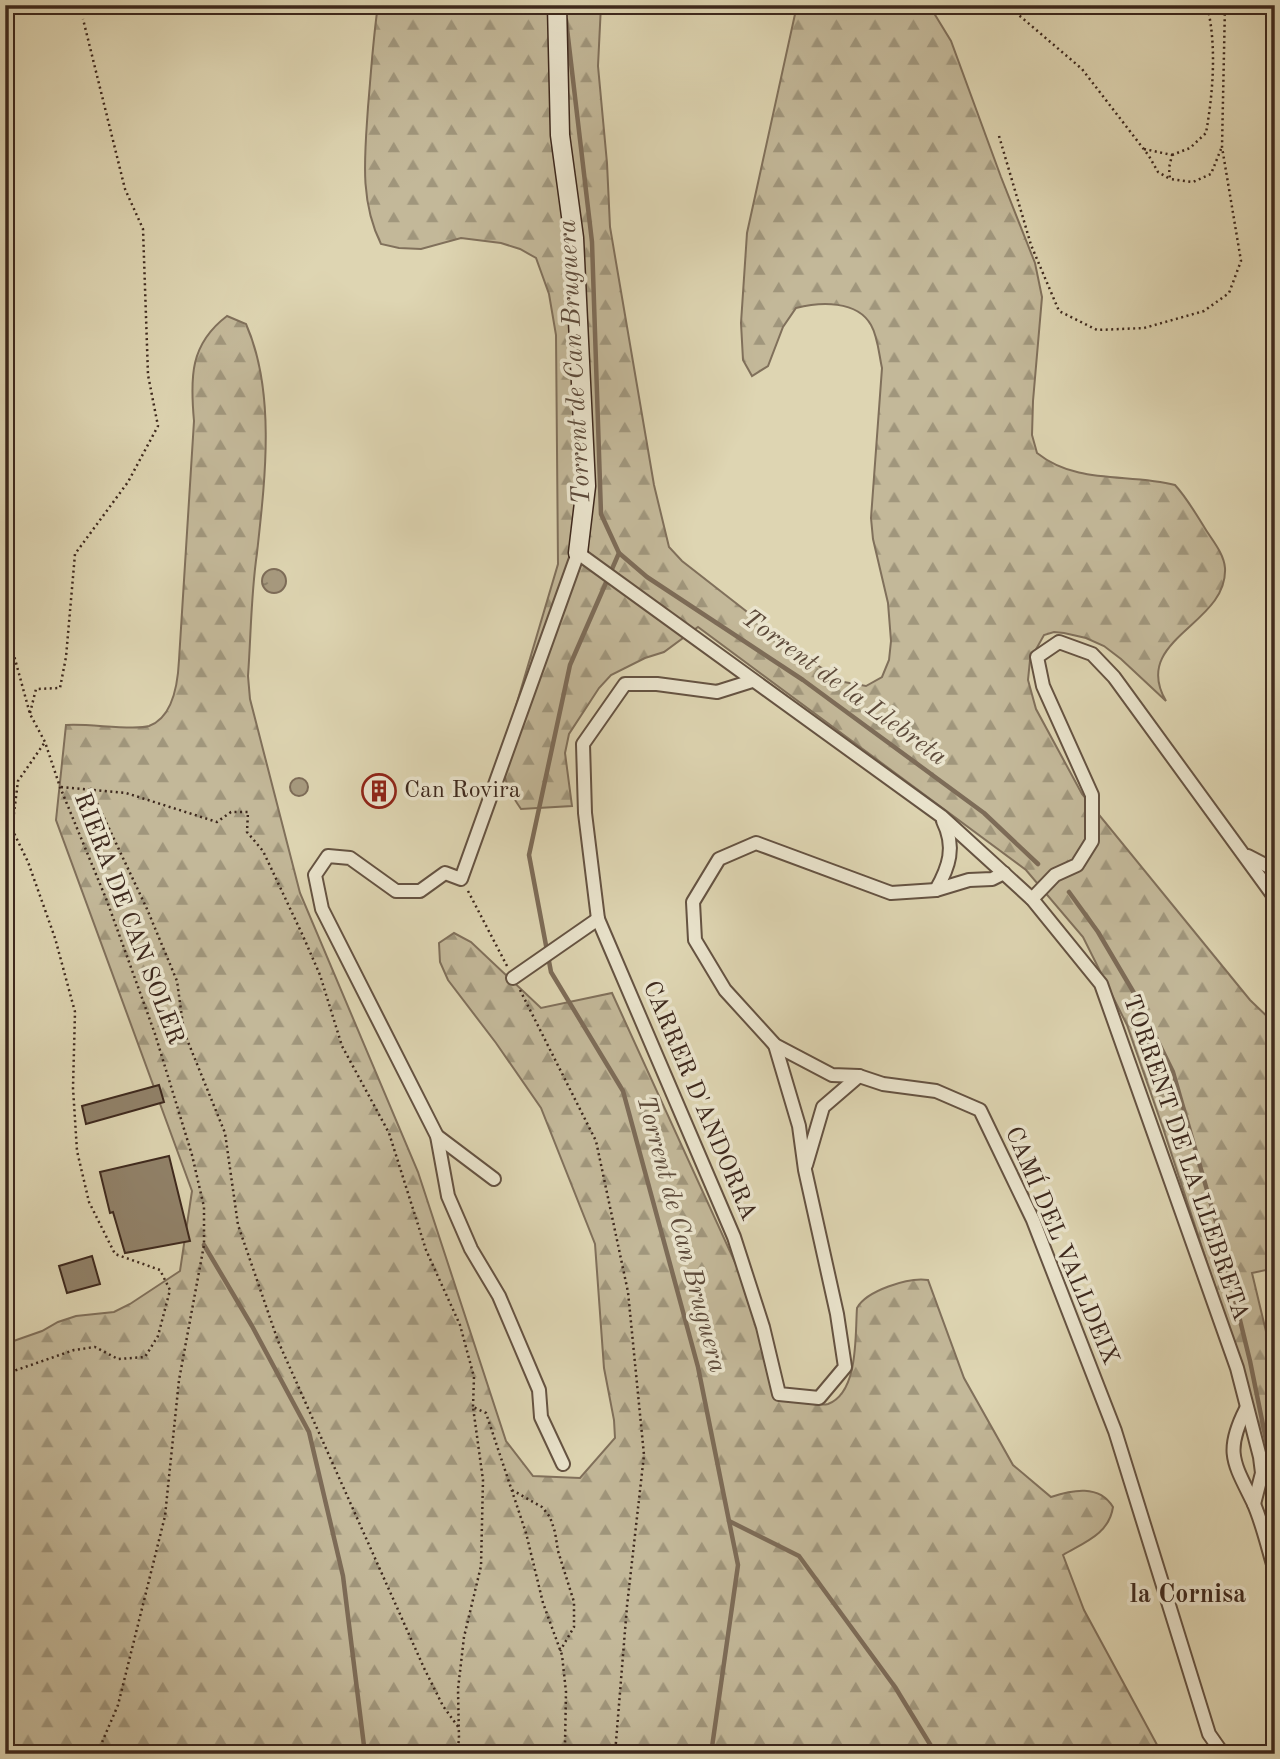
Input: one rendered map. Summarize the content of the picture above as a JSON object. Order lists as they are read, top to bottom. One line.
{"streets":{"street":["CARRER D'ANDORRA","TORRENT DE LA LLEBRETA","CAMÍ DEL VALLDEIX"],"path":["RIERA DE CAN SOLER"]},"crossings":[["CARRER D'ANDORRA","CAMÍ DEL VALLDEIX"],["TORRENT DE LA LLEBRETA","CAMÍ DEL VALLDEIX"]],"districts":["la Cornisa"],"water":["Torrent de Can Bruguera","Torrent de la Llebreta"],"places":{"building":["Can Rovira"]}}
